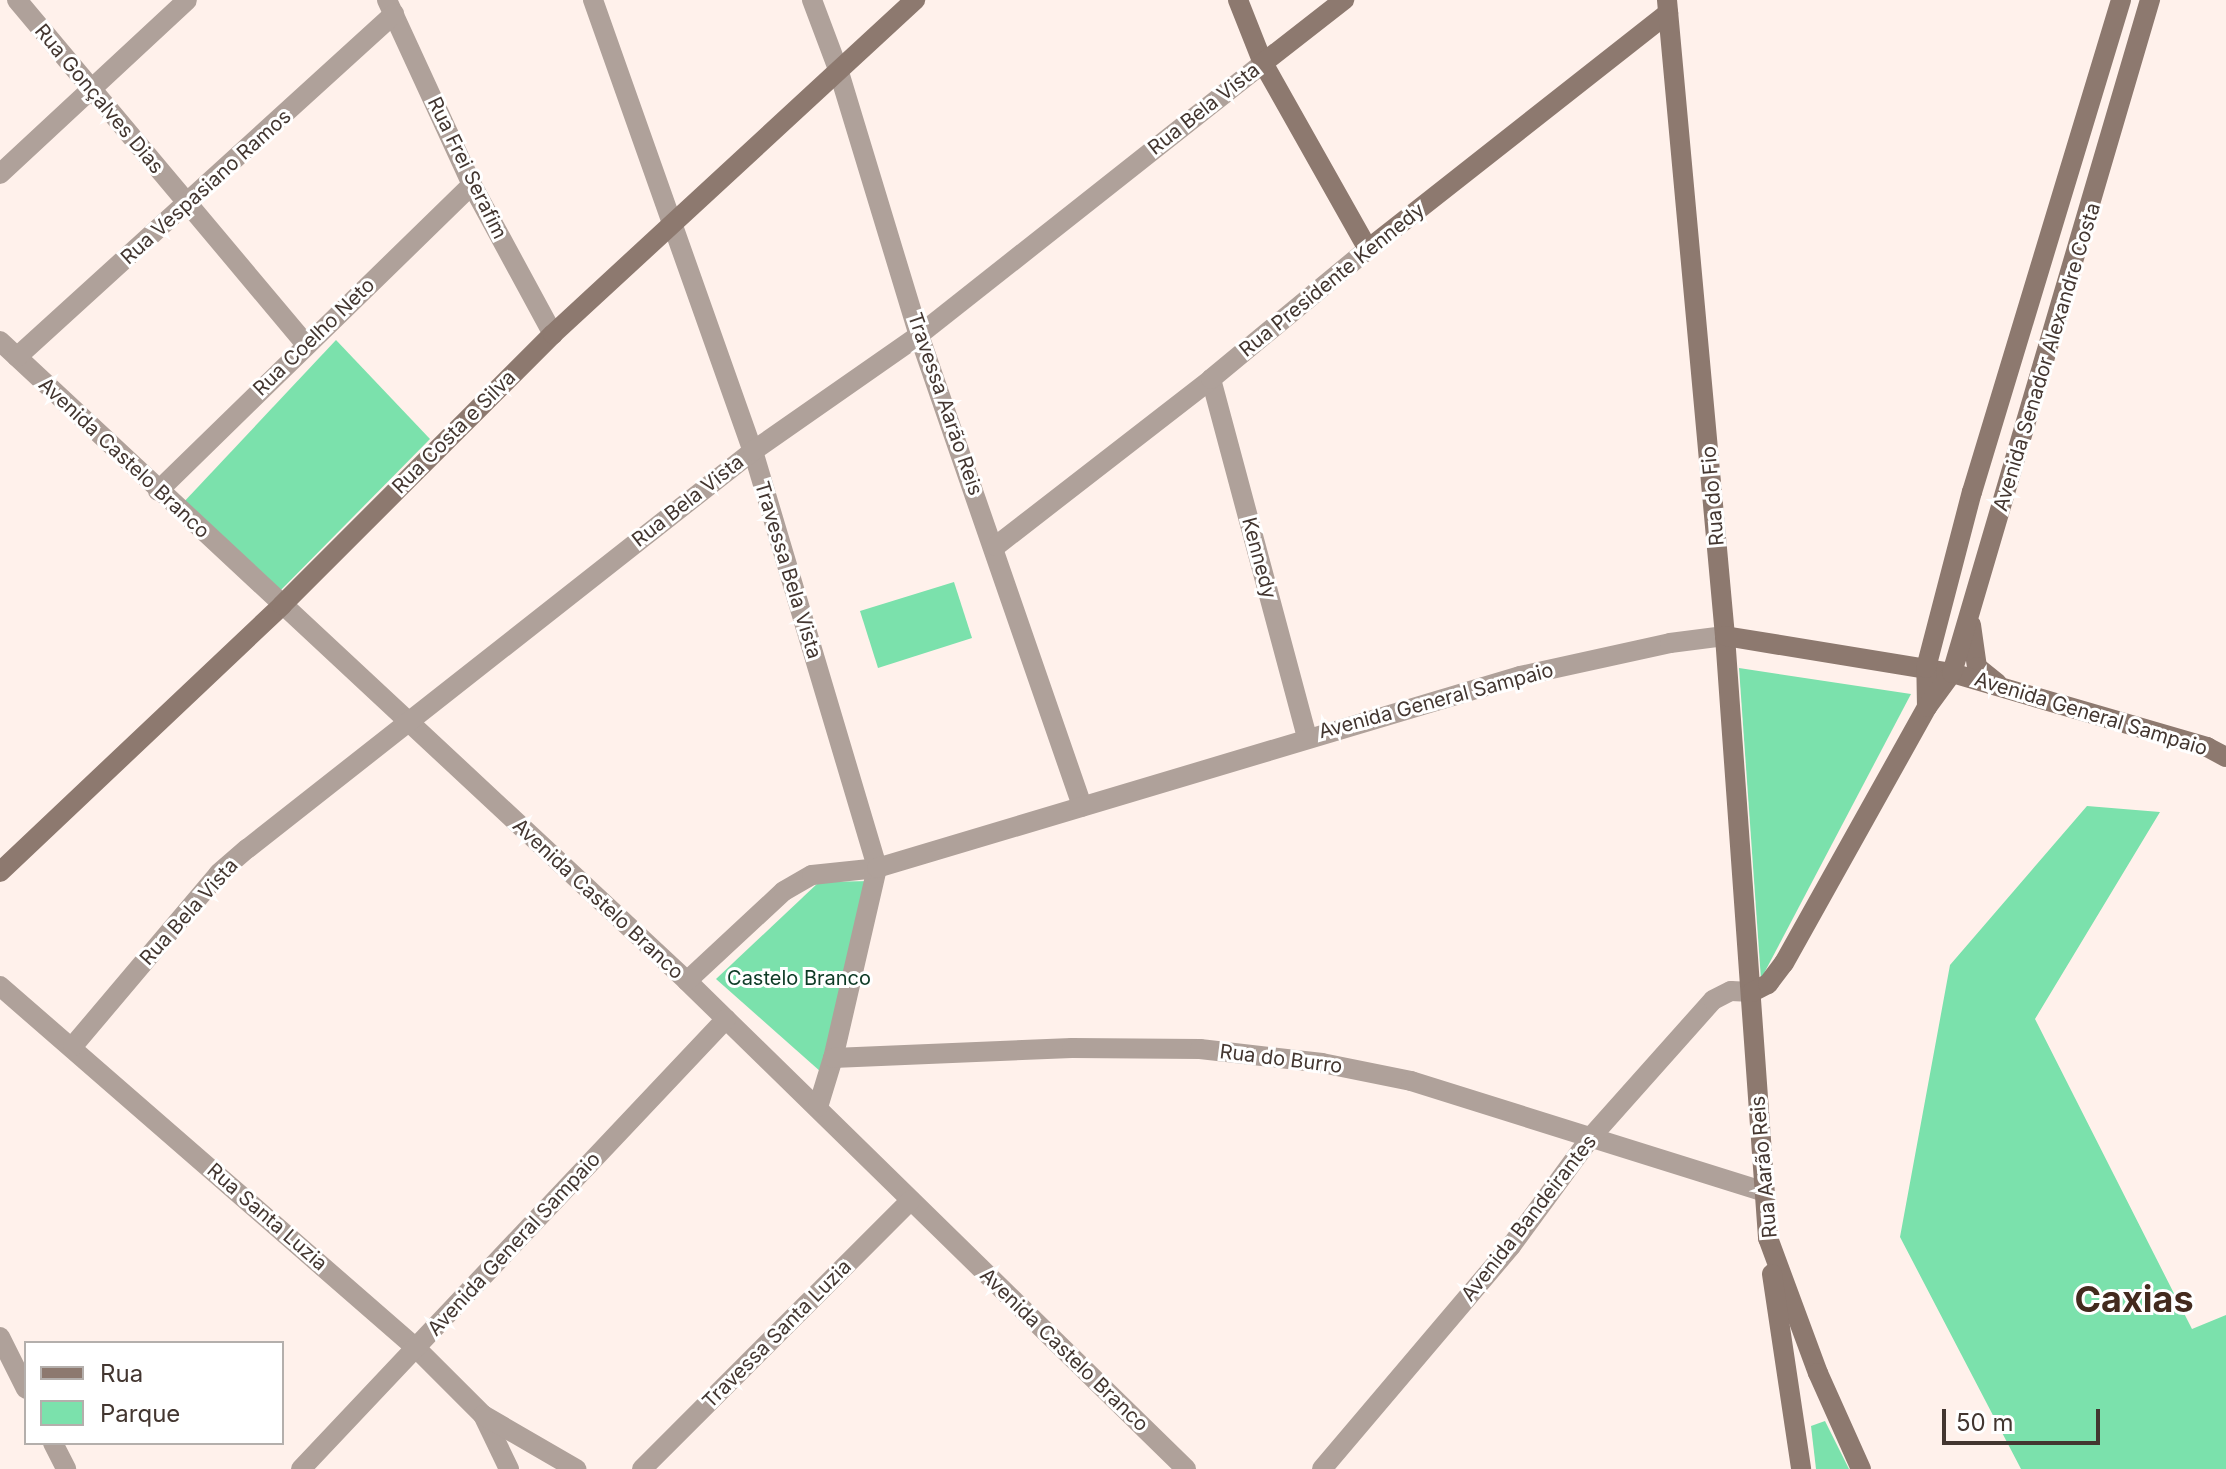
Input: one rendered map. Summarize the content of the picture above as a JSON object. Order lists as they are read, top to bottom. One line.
{"streets":{"street":["Rua Gonçalves Dias","Rua Bela Vista","Rua Frei Serafim","Rua Vespasiano Ramos","Rua Presidente Kennedy","Rua Coelho Neto","Avenida Senador Alexandre Costa","Travessa Aarão Reis","Rua Costa e Silva","Avenida Castelo Branco","Rua do Fio","Kennedy","Travessa Bela Vista","Avenida General Sampaio","Rua do Burro","Rua Aarão Reis","Rua Santa Luzia","Avenida Bandeirantes","Travessa Santa Luzia"]},"crossings":[["Rua Gonçalves Dias","Rua Vespasiano Ramos"],["Rua Gonçalves Dias","Rua Coelho Neto"],["Rua Bela Vista","Travessa Aarão Reis"],["Rua Bela Vista","Avenida Castelo Branco"],["Rua Bela Vista","Travessa Bela Vista"],["Rua Bela Vista","Rua Santa Luzia"],["Rua Frei Serafim","Rua Vespasiano Ramos"],["Rua Frei Serafim","Rua Coelho Neto"],["Rua Frei Serafim","Rua Costa e Silva"],["Rua Vespasiano Ramos","Avenida Castelo Branco"],["Rua Presidente Kennedy","Travessa Aarão Reis"],["Rua Presidente Kennedy","Rua do Fio"],["Rua Presidente Kennedy","Kennedy"],["Rua Coelho Neto","Avenida Castelo Branco"],["Avenida Senador Alexandre Costa","Rua do Fio"],["Avenida Senador Alexandre Costa","Avenida General Sampaio"],["Avenida Senador Alexandre Costa","Rua Aarão Reis"],["Avenida Senador Alexandre Costa","Avenida Bandeirantes"],["Travessa Aarão Reis","Rua Costa e Silva"],["Travessa Aarão Reis","Avenida General Sampaio"],["Rua Costa e Silva","Avenida Castelo Branco"],["Rua Costa e Silva","Travessa Bela Vista"],["Avenida Castelo Branco","Avenida General Sampaio"],["Avenida Castelo Branco","Travessa Santa Luzia"],["Rua do Fio","Avenida General Sampaio"],["Rua do Fio","Rua Aarão Reis"],["Rua do Fio","Avenida Bandeirantes"],["Kennedy","Avenida General Sampaio"],["Travessa Bela Vista","Avenida General Sampaio"],["Travessa Bela Vista","Rua do Burro"],["Avenida General Sampaio","Rua Santa Luzia"],["Rua do Burro","Rua Aarão Reis"],["Rua do Burro","Avenida Bandeirantes"],["Rua Aarão Reis","Avenida Bandeirantes"]],"districts":["Caxias"],"parks":["Castelo Branco"],"legend":["Rua","Parque"],"scale_bar":"50 m"}
